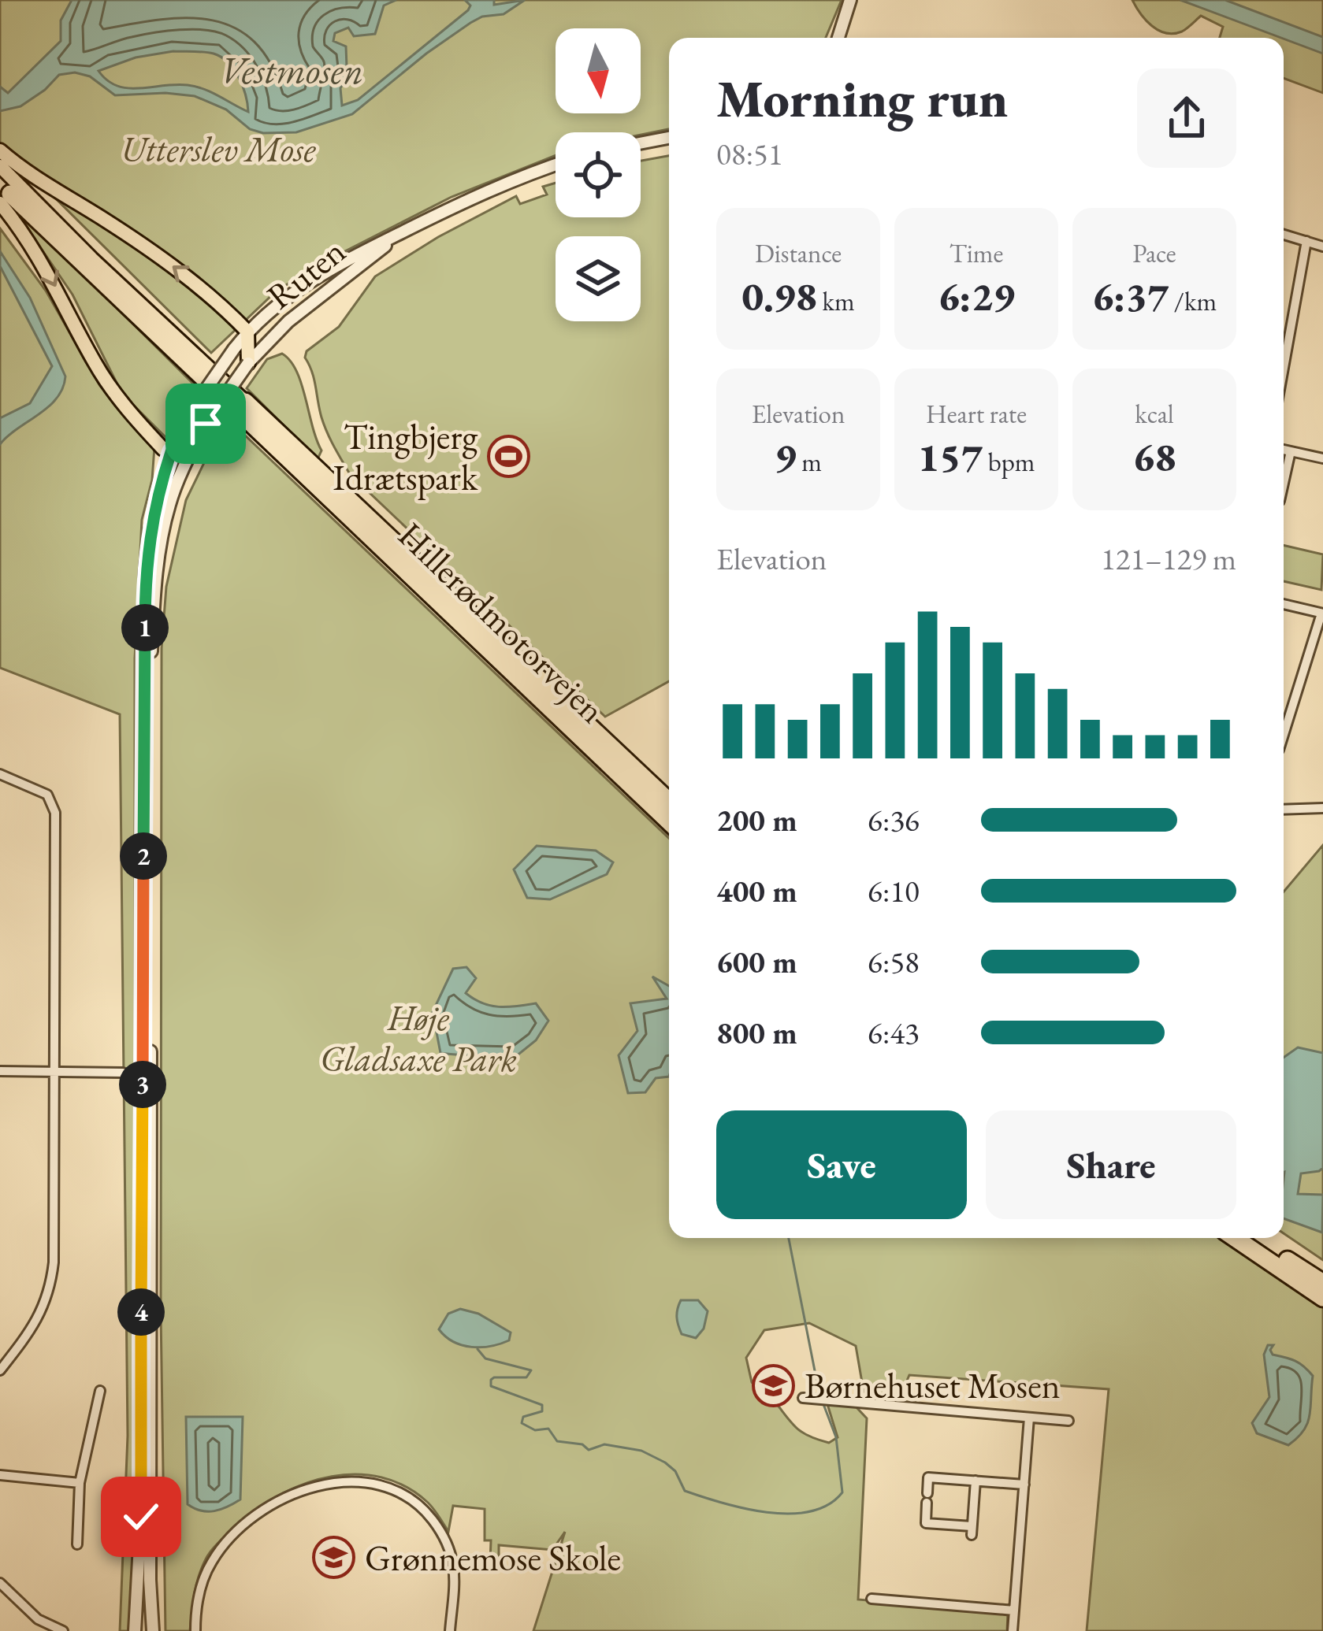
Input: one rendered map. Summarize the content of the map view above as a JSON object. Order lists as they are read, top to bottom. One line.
{"streets":{"highway":["Hillerødmotorvejen"],"street":["Ruten"]},"water":["Vestmosen"],"parks":["Utterslev Mose","Høje Gladsaxe Park"],"places":{"sports":["Tingbjerg Idrætspark"],"school or university":["Børnehuset Mosen","Grønnemose Skole"]},"north":"bottom","page":{"heading":["Morning run","08:51"],"stats":[["Distance","0.98 km"],["Time","6:29"],["Pace","6:37 /km"],["Elevation","9 m"],["Heart rate","157 bpm"],["kcal","68"]],"chart":["Elevation","121–129 m"],"pins":["1","2","3","4"],"list":[{"name":"200 m","note":"6:36"},{"name":"400 m","note":"6:10"},{"name":"600 m","note":"6:58"},{"name":"800 m","note":"6:43"}],"buttons":["Save","Share"]}}
